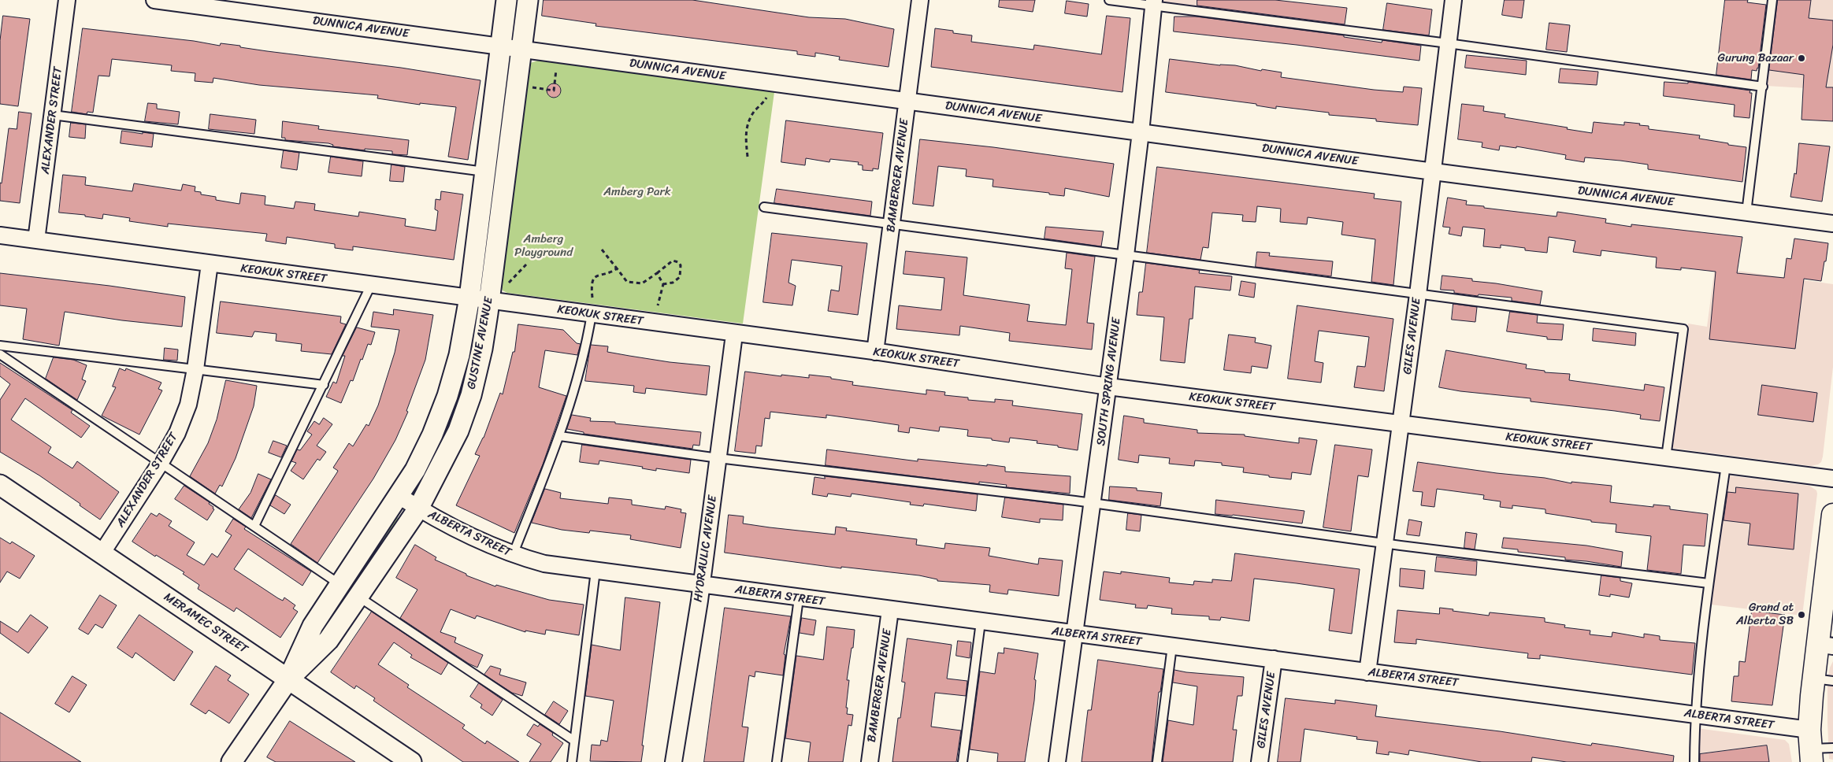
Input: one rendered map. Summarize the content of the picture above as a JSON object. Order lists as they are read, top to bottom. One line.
{"streets":{"street":["DUNNICA AVENUE","ALEXANDER STREET","BAMBERGER AVENUE","KEOKUK STREET","GILES AVENUE","GUSTINE AVENUE","SOUTH SPRING AVENUE","ALBERTA STREET","HYDRAULIC AVENUE","MERAMEC STREET"]},"crossings":[["DUNNICA AVENUE","BAMBERGER AVENUE"],["DUNNICA AVENUE","GILES AVENUE"],["DUNNICA AVENUE","GUSTINE AVENUE"],["DUNNICA AVENUE","SOUTH SPRING AVENUE"],["ALEXANDER STREET","KEOKUK STREET"],["ALEXANDER STREET","MERAMEC STREET"],["BAMBERGER AVENUE","KEOKUK STREET"],["BAMBERGER AVENUE","ALBERTA STREET"],["KEOKUK STREET","GILES AVENUE"],["KEOKUK STREET","GUSTINE AVENUE"],["KEOKUK STREET","SOUTH SPRING AVENUE"],["KEOKUK STREET","HYDRAULIC AVENUE"],["GILES AVENUE","ALBERTA STREET"],["GUSTINE AVENUE","ALBERTA STREET"],["GUSTINE AVENUE","MERAMEC STREET"],["SOUTH SPRING AVENUE","ALBERTA STREET"],["ALBERTA STREET","HYDRAULIC AVENUE"]],"parks":["Amberg Park","Amberg Playground"],"places":["Gurung Bazaar","Grand at Alberta SB"]}
